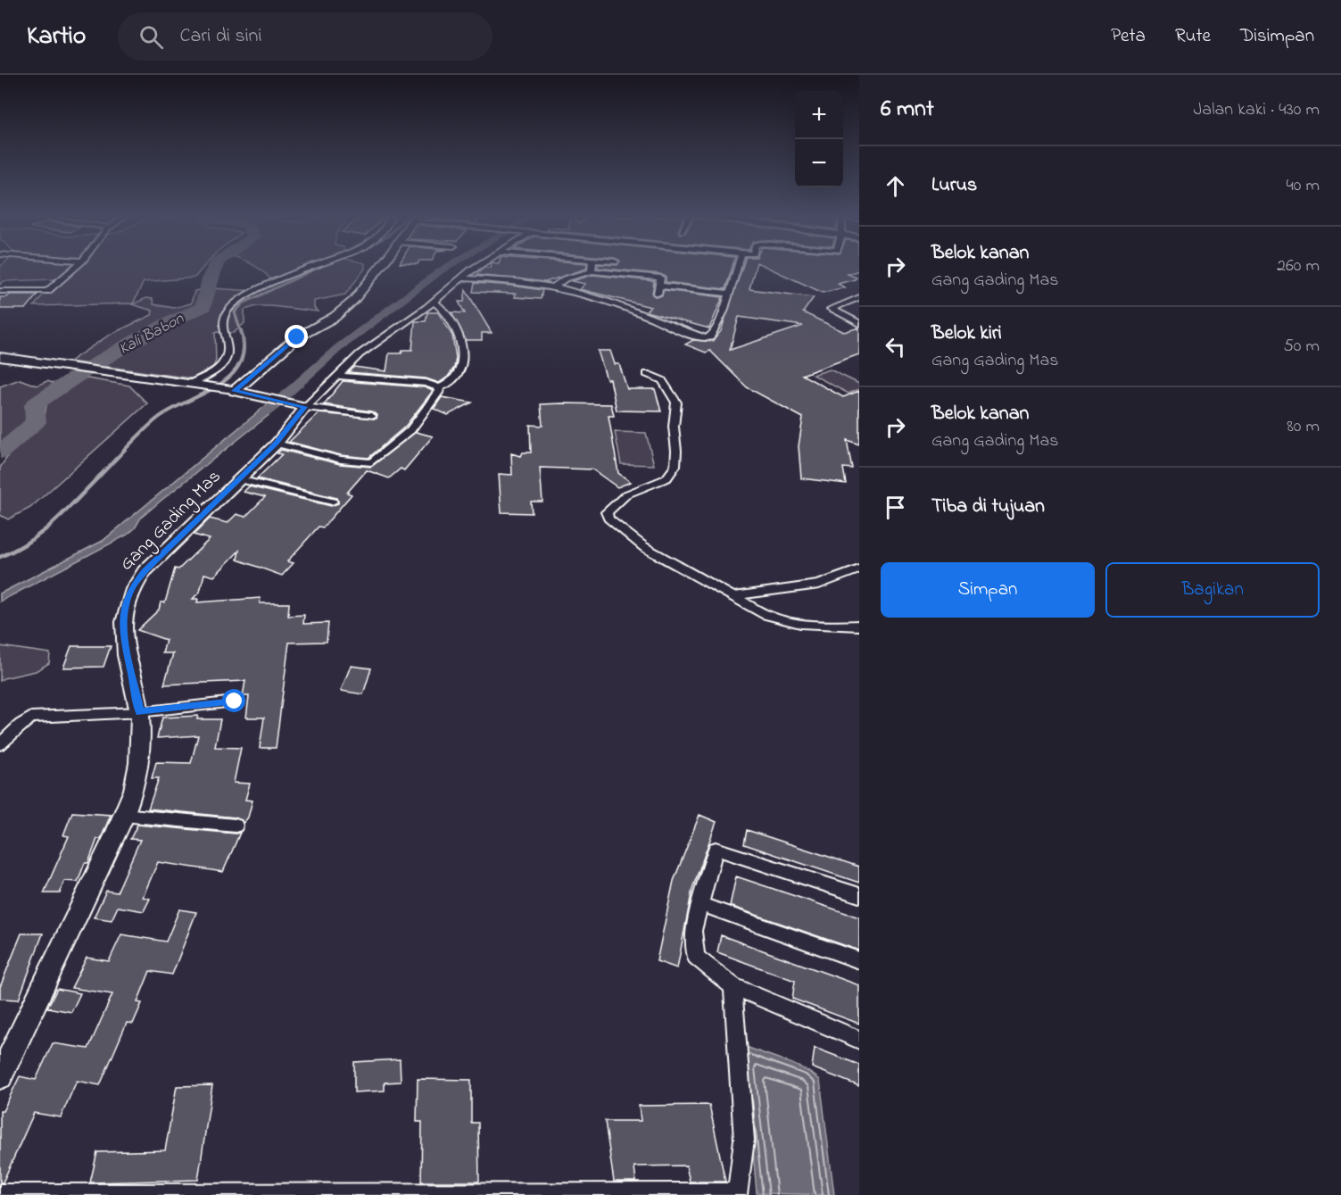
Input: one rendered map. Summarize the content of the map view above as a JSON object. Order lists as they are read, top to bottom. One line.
{"streets":{"street":["Gang Gading Mas"]},"water":["Kali Babon"],"page":{"header":"Kartio","search":"Cari di sini","nav":["Peta","Rute","Disimpan"],"heading":["6 mnt","Jalan kaki · 430 m"],"map_buttons":["+","−"],"list":[["Lurus","40 m"],["Belok kanan","Gang Gading Mas","260 m"],["Belok kiri","Gang Gading Mas","50 m"],["Belok kanan","Gang Gading Mas","80 m"],"Tiba di tujuan"],"buttons":["Simpan","Bagikan"]}}
